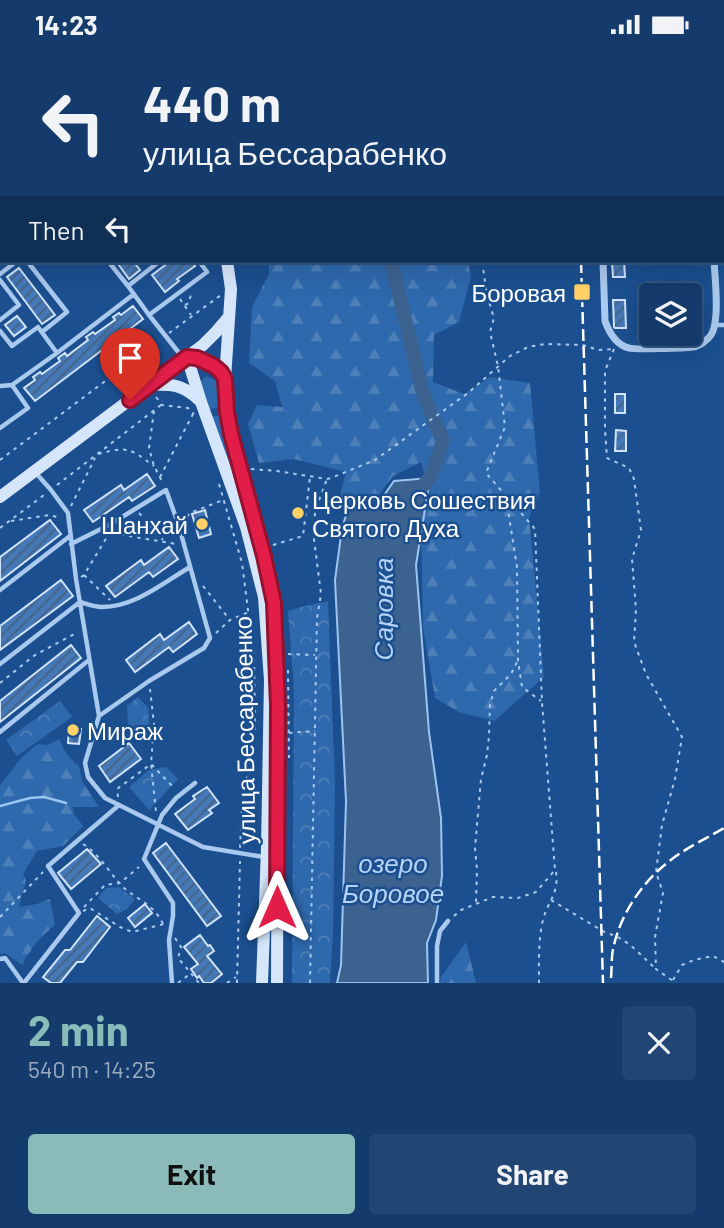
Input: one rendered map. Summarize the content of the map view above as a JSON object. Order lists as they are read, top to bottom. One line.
{"streets":{"main road":["улица Бессарабенко"]},"water":["Саровка","озеро Боровое"],"places":{"transit":["Боровая"],"other":["Церковь Сошествия Святого Духа","Шанхай","Мираж"]},"page":{"status":"14:23","turn":["440 m","улица Бессарабенко"],"then":"Then","heading":["2 min","540 m · 14:25"],"buttons":["Exit","Share"]}}
